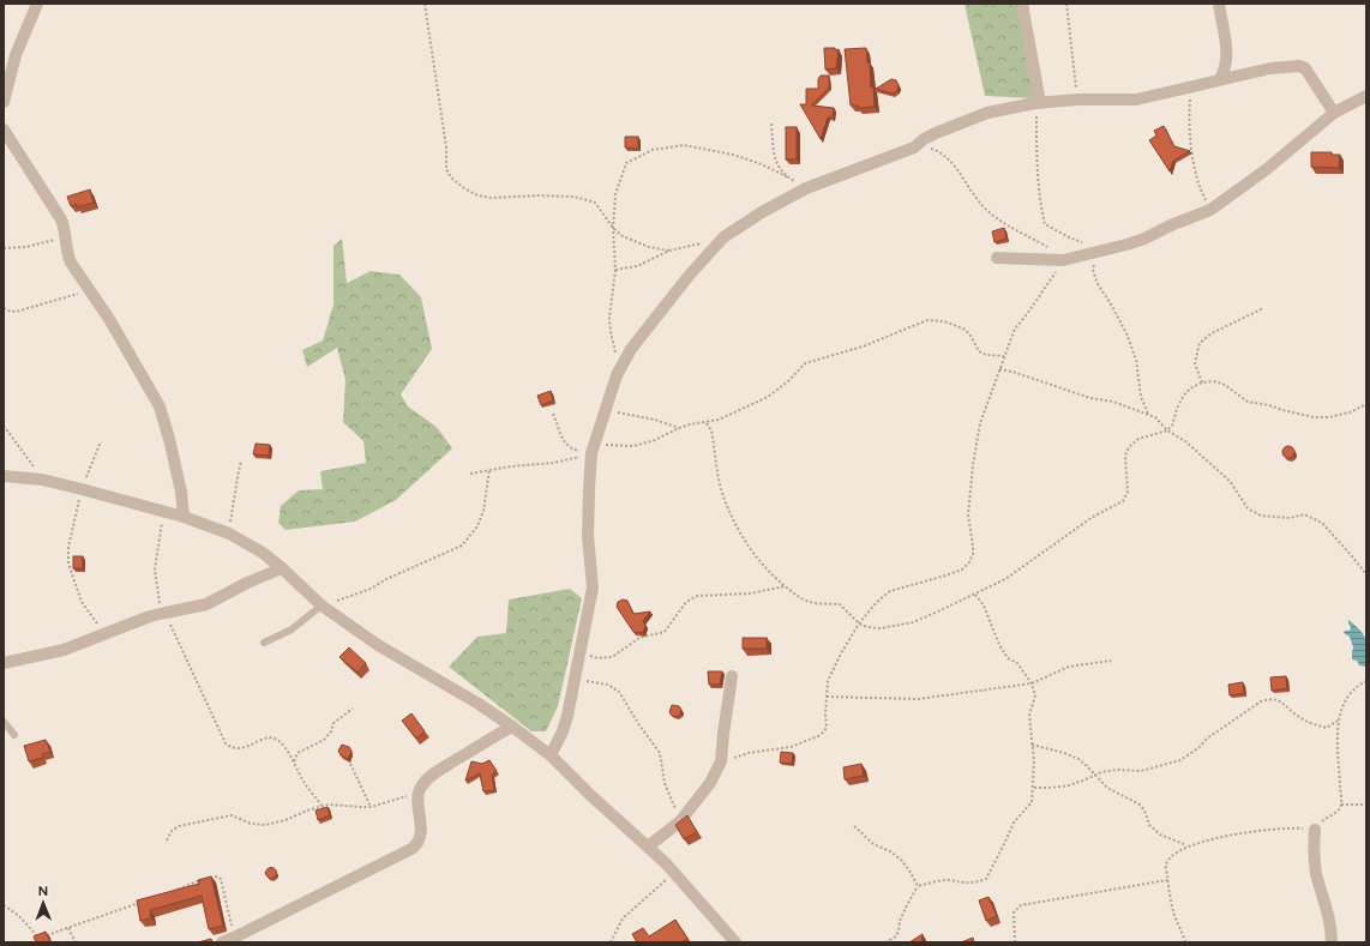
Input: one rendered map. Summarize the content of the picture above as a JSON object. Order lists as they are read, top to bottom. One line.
{"north":"top"}
